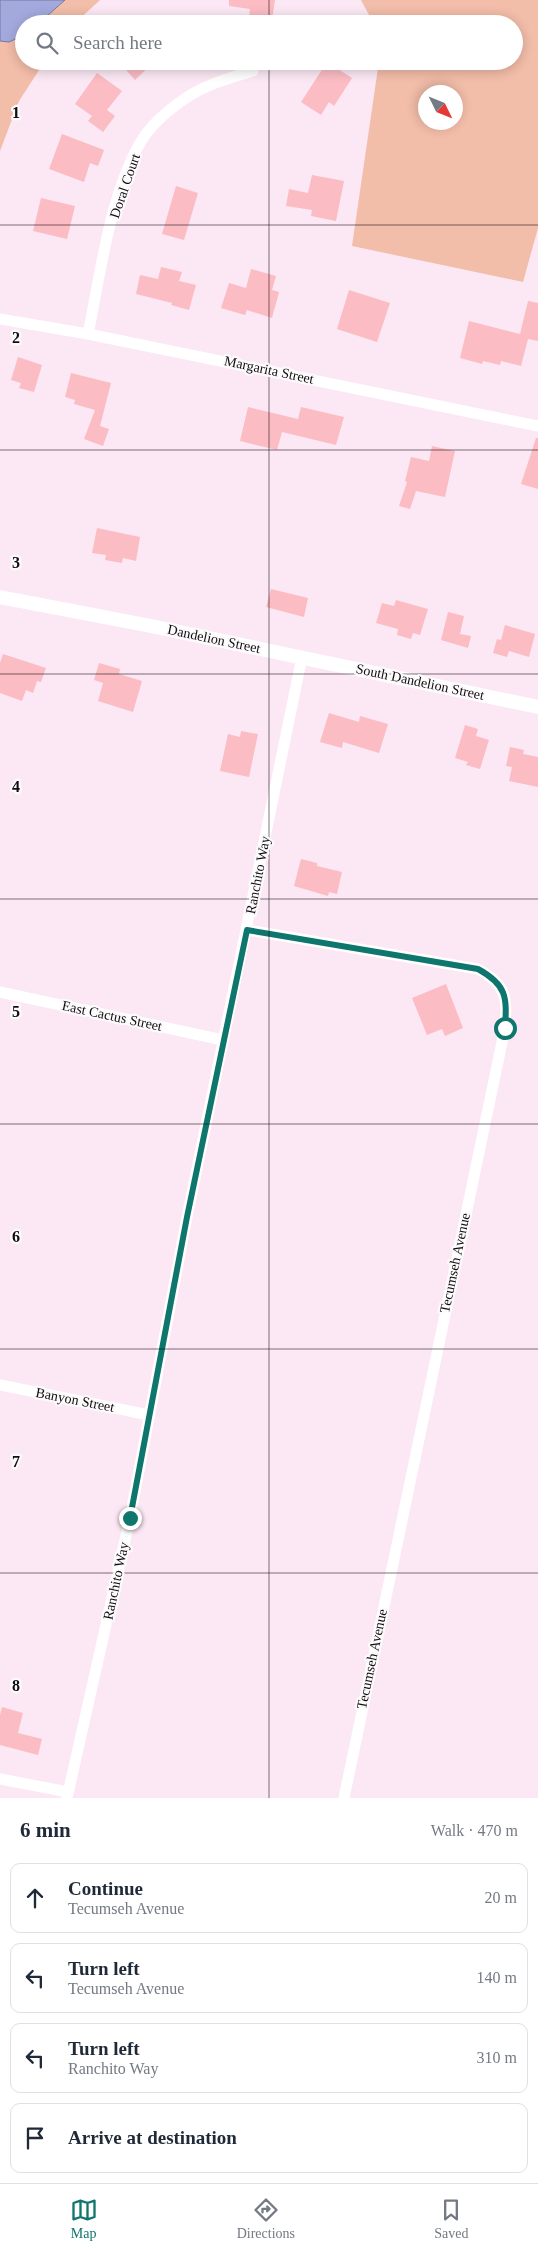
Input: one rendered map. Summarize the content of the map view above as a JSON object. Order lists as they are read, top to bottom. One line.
{"streets":{"street":["Doral Court","Margarita Street","Dandelion Street","South Dandelion Street","Ranchito Way","East Cactus Street","Tecumseh Avenue","Banyon Street"]},"crossings":[["Doral Court","Margarita Street"],["Dandelion Street","South Dandelion Street"],["Dandelion Street","Ranchito Way"],["South Dandelion Street","Ranchito Way"],["Ranchito Way","East Cactus Street"],["Ranchito Way","Tecumseh Avenue"],["Ranchito Way","Banyon Street"]],"north":"bottom right","page":{"search":"Search here","heading":["6 min","Walk · 470 m"],"list":[["Continue","Tecumseh Avenue","20 m"],["Turn left","Tecumseh Avenue","140 m"],["Turn left","Ranchito Way","310 m"],"Arrive at destination"],"nav":["Map","Directions","Saved"]},"grid":{"rows":["1","2","3","4","5","6","7","8"]}}
